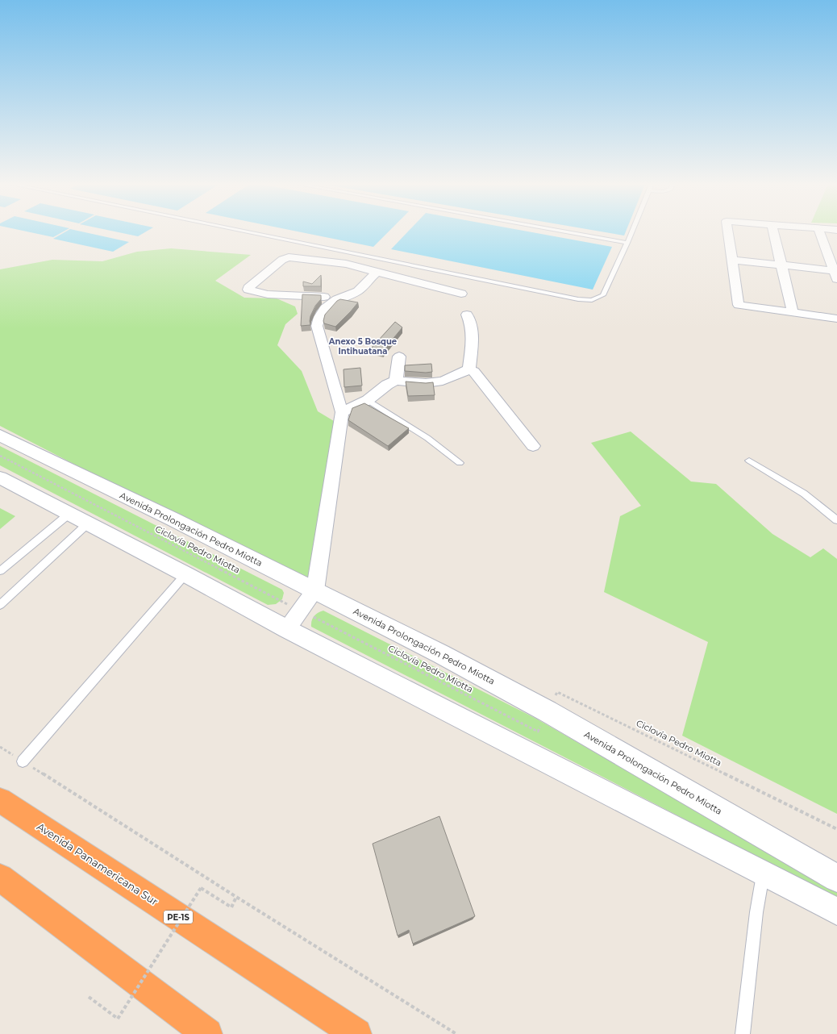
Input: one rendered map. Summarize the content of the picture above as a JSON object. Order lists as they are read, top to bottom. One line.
{"streets":{"highway":["Avenida Panamericana Sur","PE-1S"],"main road":["Avenida Prolongación Pedro Miotta"],"path":["Ciclovía Pedro Miotta"]},"crossings":[["Avenida Prolongación Pedro Miotta","Ciclovía Pedro Miotta"]],"districts":["Anexo 5 Bosque Intihuatana"]}
